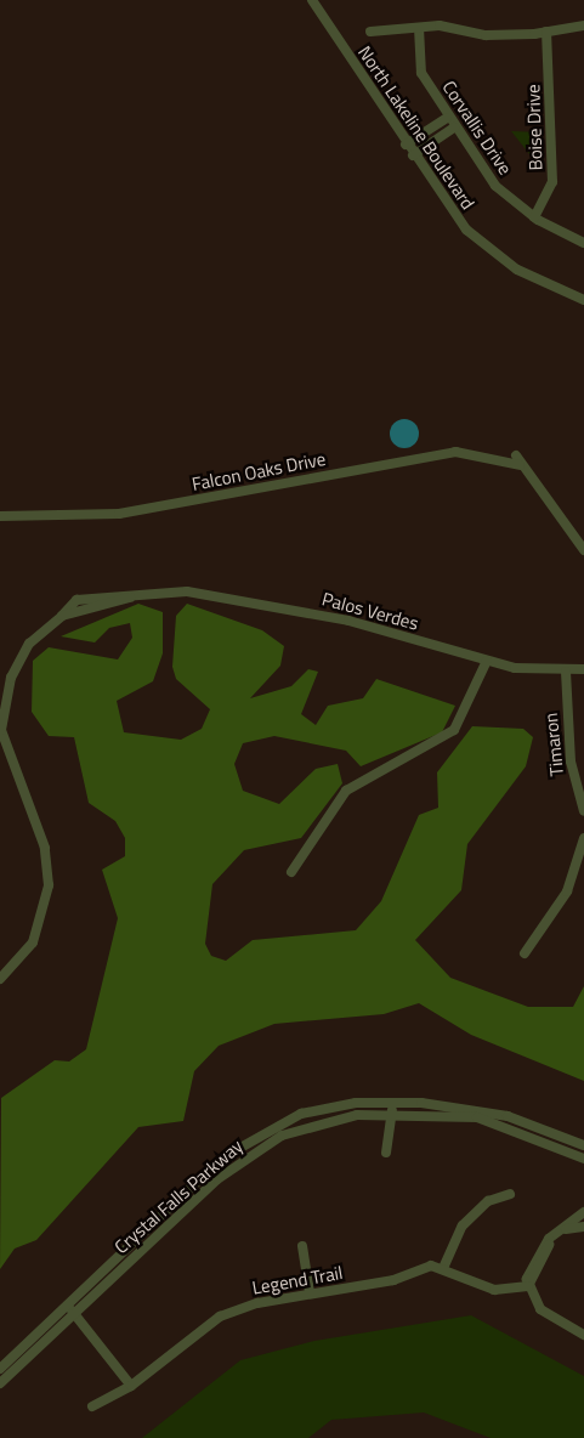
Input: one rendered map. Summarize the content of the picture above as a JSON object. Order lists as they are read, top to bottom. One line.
{"streets":{"street":["North Lakeline Boulevard","Corvallis Drive","Boise Drive","Falcon Oaks Drive","Palos Verdes","Timaron","Crystal Falls Parkway","Legend Trail"]},"crossings":[["Corvallis Drive","Boise Drive"],["Palos Verdes","Timaron"]]}
